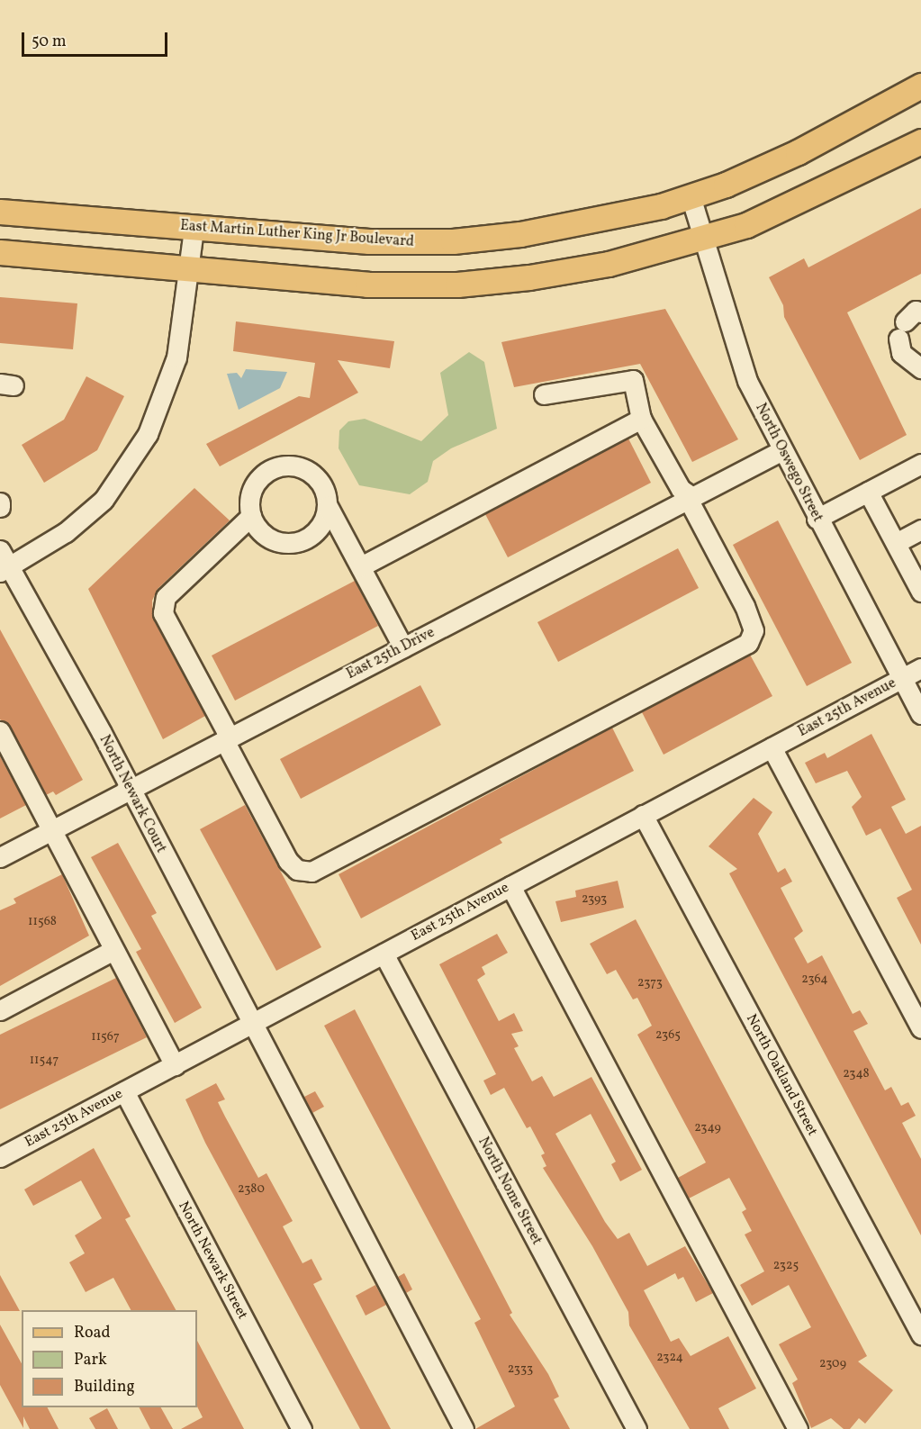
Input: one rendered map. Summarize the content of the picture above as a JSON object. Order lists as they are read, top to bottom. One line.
{"streets":{"main road":["East Martin Luther King Jr Boulevard"],"street":["North Oswego Street","East 25th Drive","East 25th Avenue","North Newark Court","North Oakland Street","North Nome Street","North Newark Street"]},"crossings":[["East Martin Luther King Jr Boulevard","North Oswego Street"],["North Oswego Street","East 25th Drive"],["North Oswego Street","East 25th Avenue"],["East 25th Drive","North Newark Court"],["East 25th Avenue","North Newark Court"],["East 25th Avenue","North Oakland Street"],["East 25th Avenue","North Nome Street"],["East 25th Avenue","North Newark Street"]],"house_numbers":["2393","11568","2364","2373","2365","11567","11547","2348","2349","2380","2325","2324","2309","2333"],"legend":["Road","Park","Building"],"scale_bar":"50 m"}
